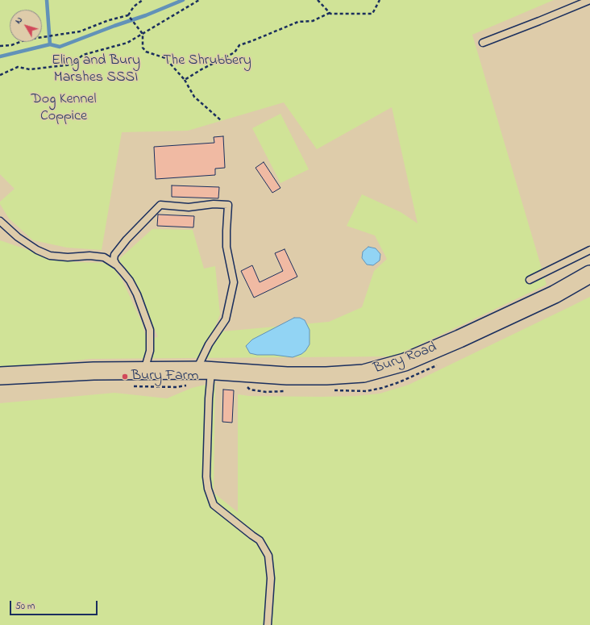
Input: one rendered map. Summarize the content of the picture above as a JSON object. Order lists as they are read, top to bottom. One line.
{"streets":{"street":["Bury Road"]},"parks":["Eling and Bury Marshes SSSI","The Shrubbery","Dog Kennel Coppice"],"places":["Bury Farm"],"scale_bar":"50 m","north":"top left"}
